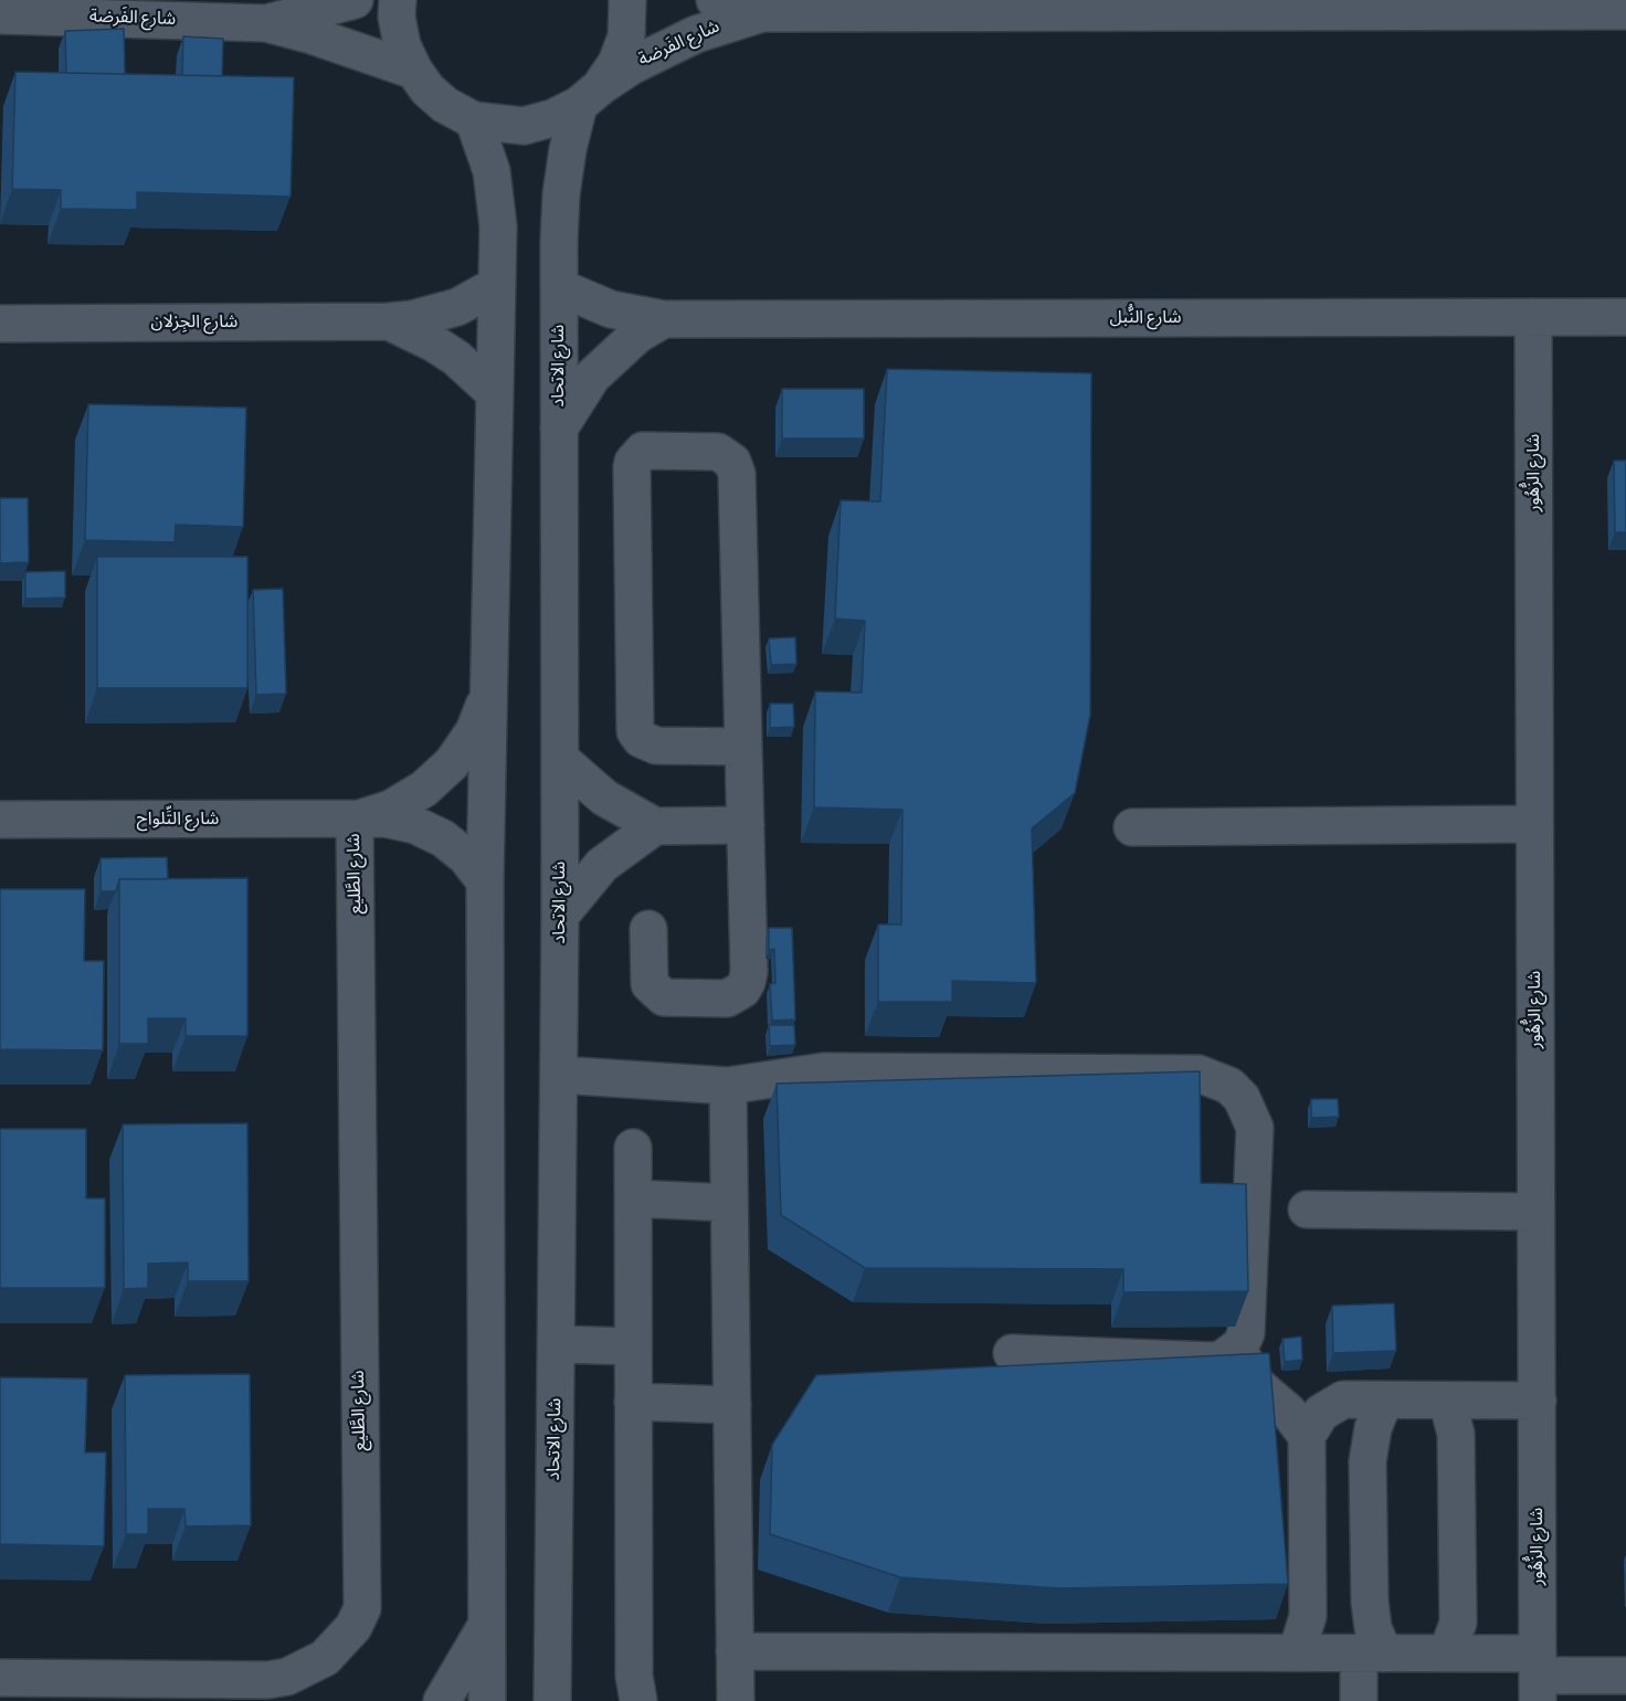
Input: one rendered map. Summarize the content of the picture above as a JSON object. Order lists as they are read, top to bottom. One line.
{"streets":{"street":["شارع الفَرضة","شارع النُّبل","شارع الجِزلان","شارع الاتحاد","شارع الزُّهُور","شارع التِّلواح","شارع الطَّليع"]},"crossings":[["شارع الفَرضة","شارع الاتحاد"],["شارع النُّبل","شارع الاتحاد"],["شارع النُّبل","شارع الزُّهُور"],["شارع التِّلواح","شارع الطَّليع"]]}
